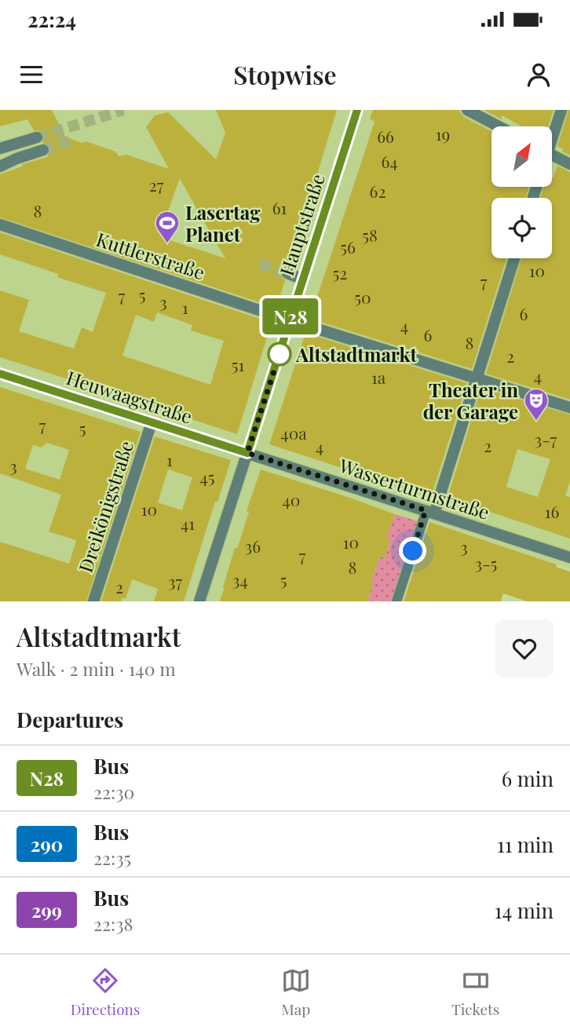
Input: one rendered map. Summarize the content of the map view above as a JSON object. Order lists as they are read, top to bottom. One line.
{"streets":{"street":["Hauptstraße","Kuttlerstraße","Heuwaagstraße","Wasserturmstraße","Dreikönigstraße"]},"crossings":[["Hauptstraße","Kuttlerstraße"],["Hauptstraße","Heuwaagstraße"],["Hauptstraße","Wasserturmstraße"],["Heuwaagstraße","Wasserturmstraße"],["Heuwaagstraße","Dreikönigstraße"]],"places":{"sports":["Lasertag Planet"],"other":["Altstadtmarkt"],"theatre":["Theater in der Garage"]},"lines":["bus line N28"],"house_numbers":["19","66","64","27","62","61","8","58","56","10","52","7","5","7","50","3","1","6","4","6","8","2","51","4","1a","7","5","40a","3-7","2","4","1","3","45","40","10","16","41","10","36","3","7","3-5","8","34","5","37","2"],"north":"top right","page":{"status":"22:24","header":"Stopwise","on_map":"N28","heading":[["Altstadtmarkt","Walk · 2 min · 140 m"],"Departures"],"list":[{"mark":"N28","name":"Bus","note":"22:30","value":"6 min"},{"mark":"290","name":"Bus","note":"22:35","value":"11 min"},{"mark":"299","name":"Bus","note":"22:38","value":"14 min"}],"tabs":["Directions","Map","Tickets"]}}
